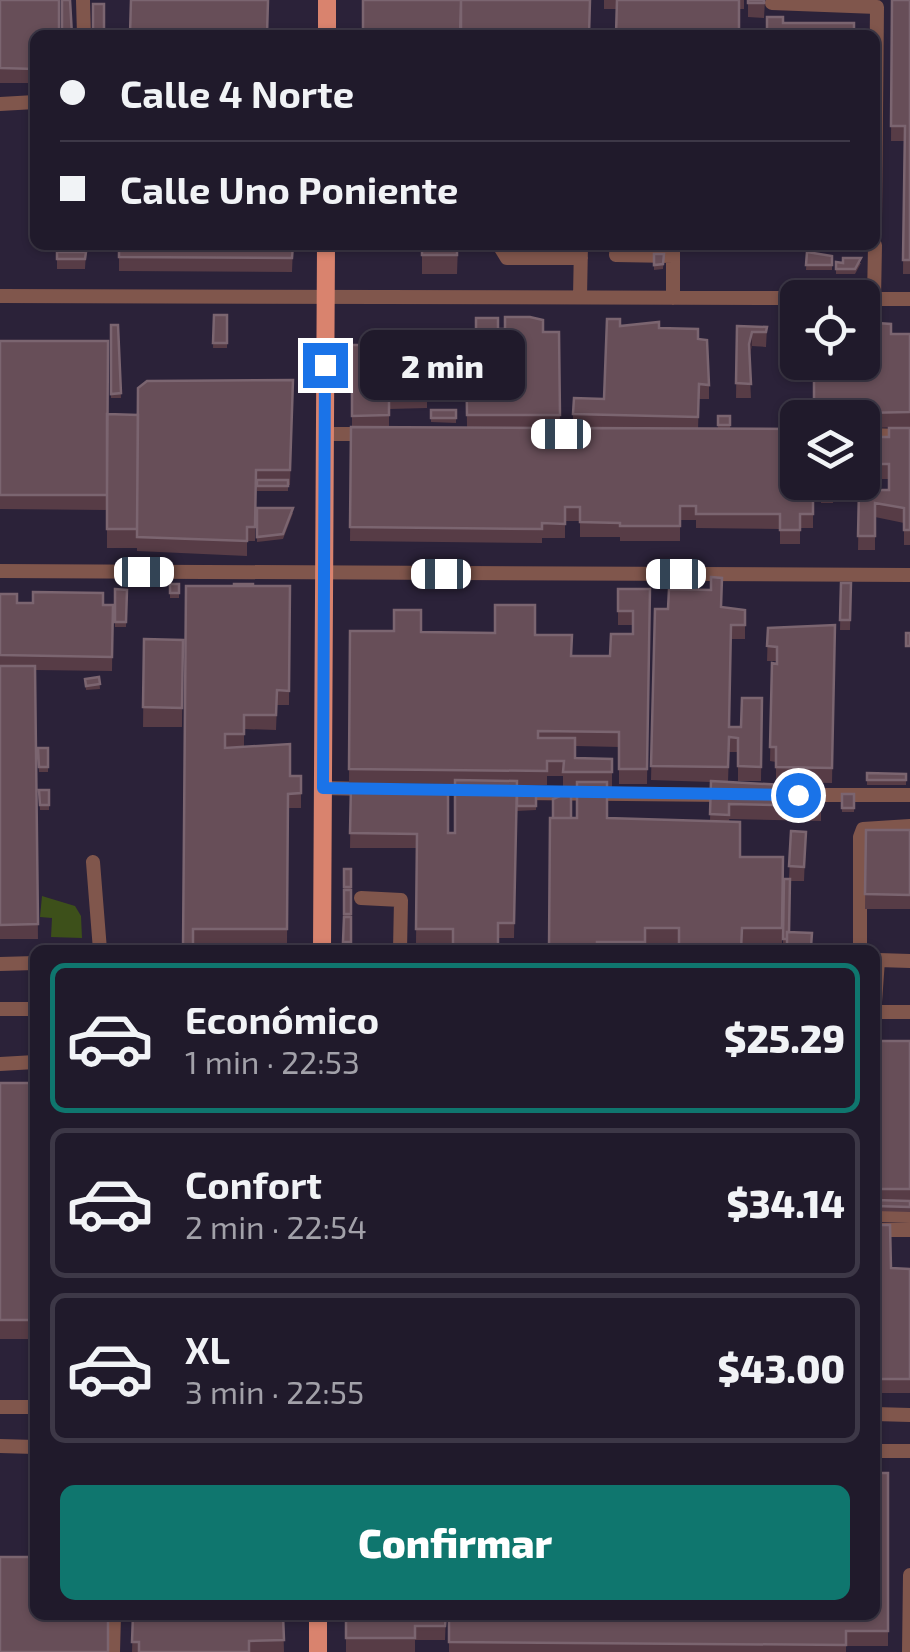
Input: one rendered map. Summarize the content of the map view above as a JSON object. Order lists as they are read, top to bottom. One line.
{"page":{"banner":["Calle 4 Norte","Calle Uno Poniente"],"bubble":"2 min","list":[{"name":"Económico","note":"1 min · 22:53","value":"$25.29"},{"name":"Confort","note":"2 min · 22:54","value":"$34.14"},{"name":"XL","note":"3 min · 22:55","value":"$43.00"}],"buttons":"Confirmar"}}
